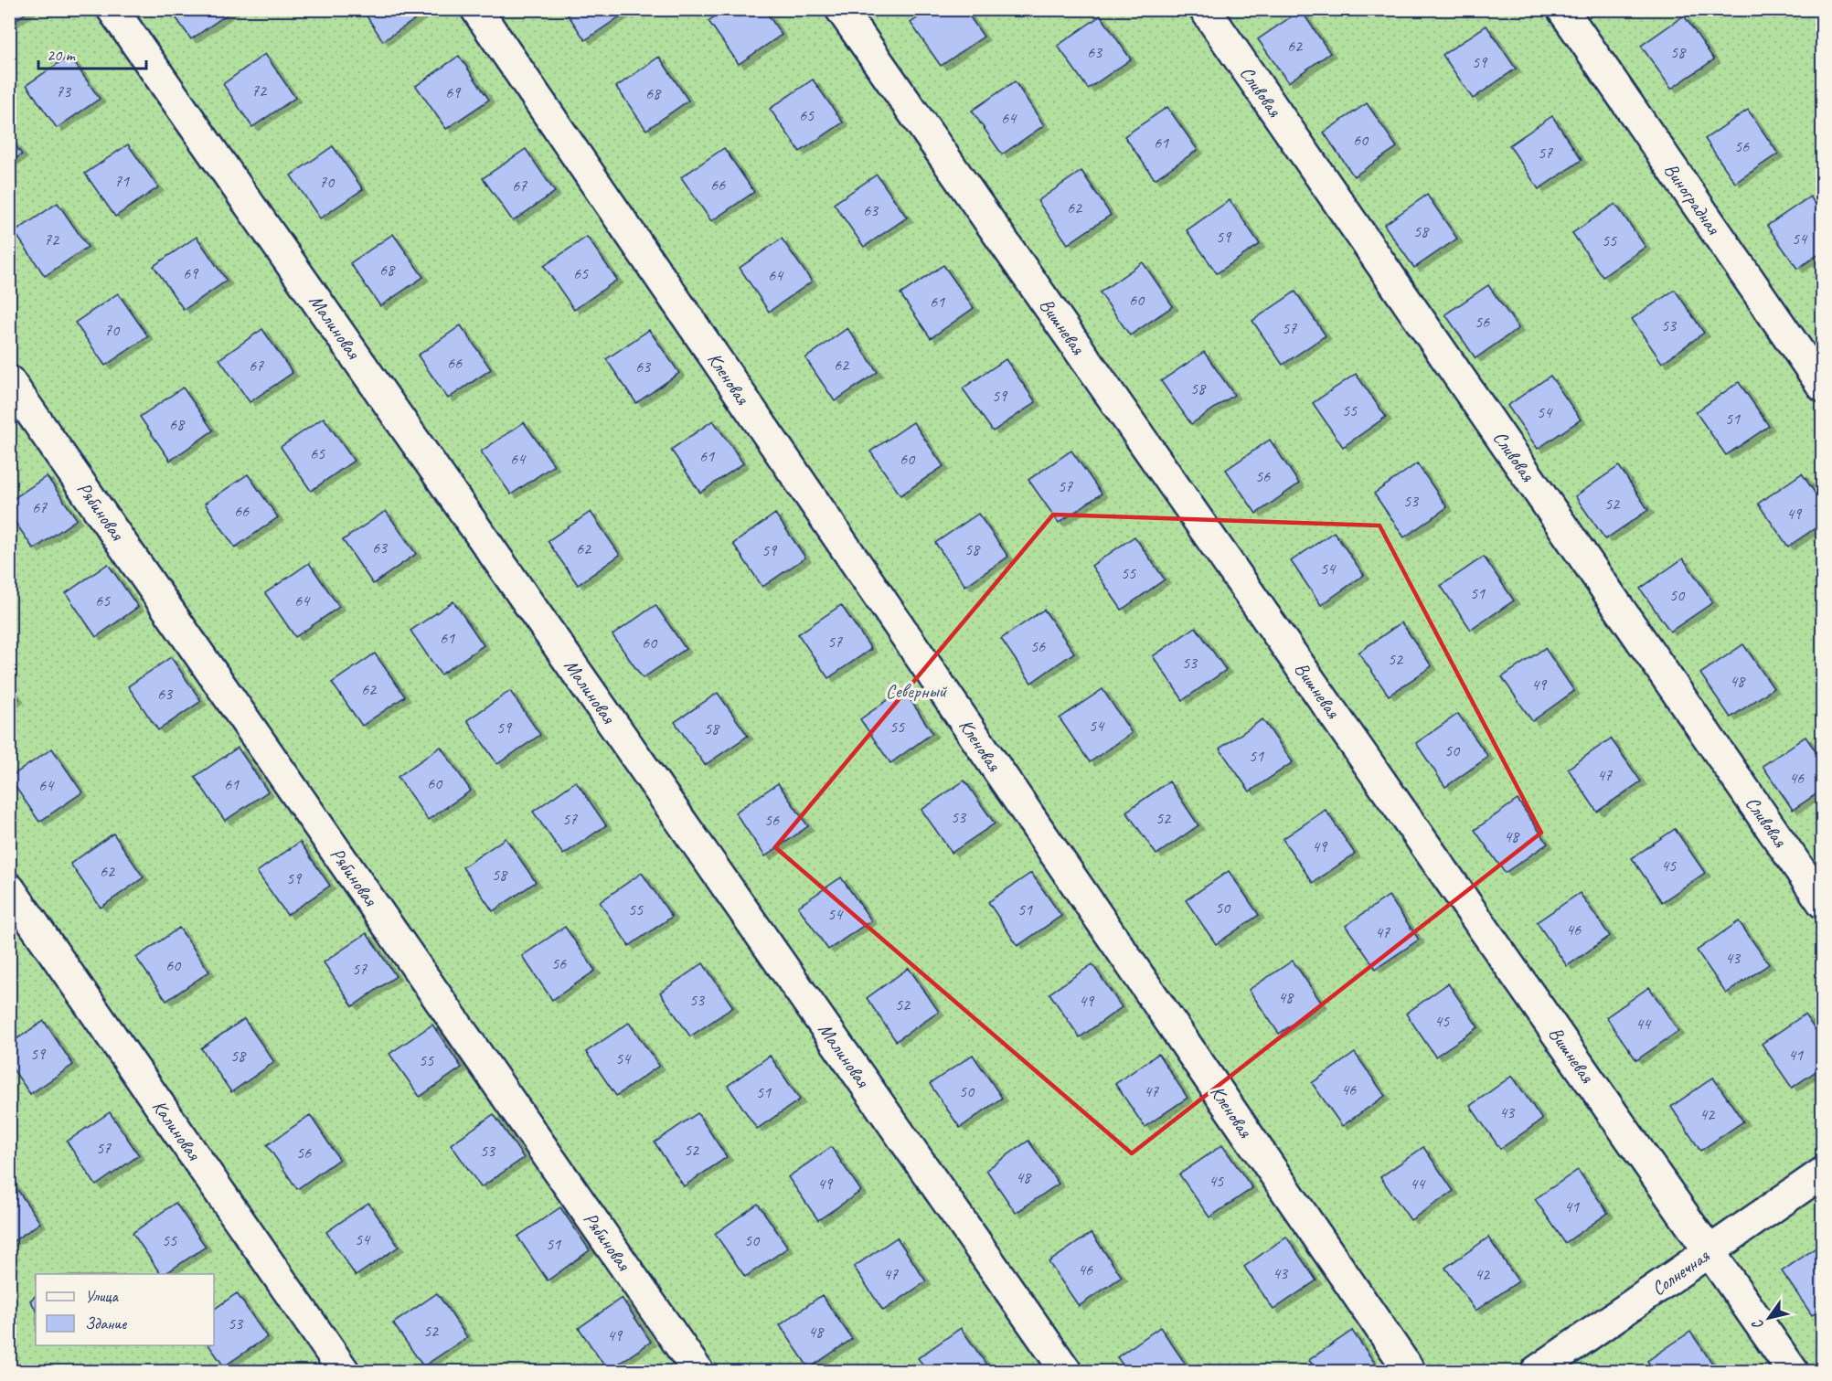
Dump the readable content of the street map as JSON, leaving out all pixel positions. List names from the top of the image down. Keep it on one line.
{"streets":{"street":["Сливовая","Виноградная","Малиновая","Вишневая","Кленовая","Рябиновая","Калиновая","Солнечная"]},"crossings":[["Вишневая","Солнечная"]],"parks":["Северный"],"house_numbers":["62","63","58","59","72","73","69","68","65","64","60","61","56","57","71","70","66","67","62","63","58","59","54","72","55","68","69","65","64","60","61","56","53","57","70","66","62","67","63","58","59","55","54","51","68","65","61","64","60","56","57","53","52","67","66","49","63","62","58","59","54","55","51","50","65","64","61","57","60","56","52","53","48","49","62","63","54","55","59","58","50","51","47","46","60","61","64","53","52","57","56","48","49","45","62","58","59","50","55","51","54","46","47","43","56","60","57","48","53","49","52","45","44","59","41","58","54","55","46","50","47","51","43","42","57","52","53","56","48","45","49","44","41","54","55","50","51","46","43","47","42","53","52","48","49"],"legend":["Улица","Здание"],"scale_bar":"20 m","north":"bottom left"}
